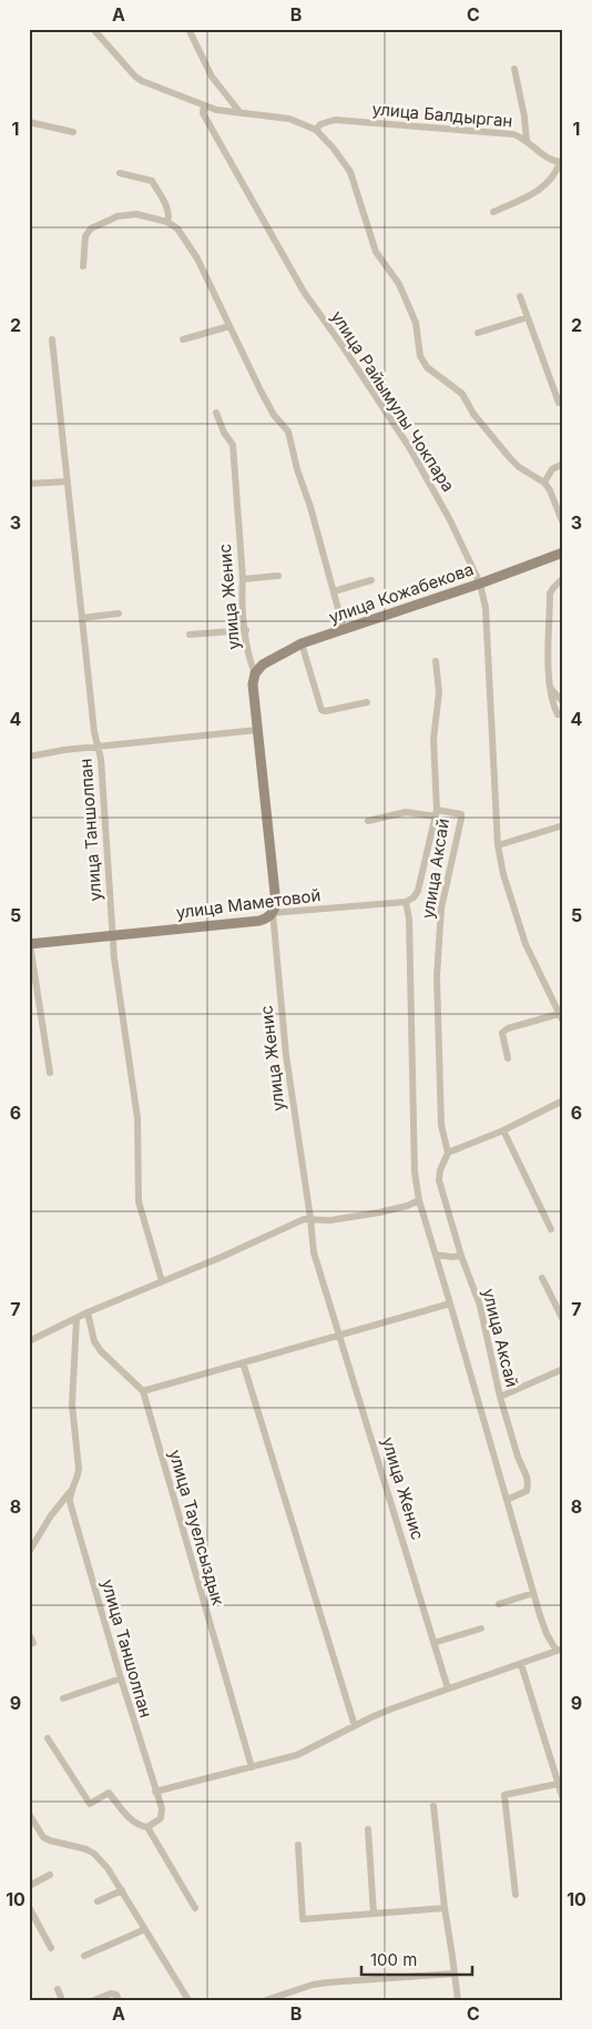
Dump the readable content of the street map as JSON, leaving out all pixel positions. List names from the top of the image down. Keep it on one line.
{"streets":{"main road":["улица Кожабекова","улица Женис","улица Маметовой"],"street":["улица Балдырган","улица Райымулы Чокпара","улица Таншолпан","улица Аксай","улица Тауелсыздык"]},"crossings":[["улица Райымулы Чокпара","улица Кожабекова"],["улица Кожабекова","улица Женис"],["улица Женис","улица Маметовой"],["улица Таншолпан","улица Маметовой"],["улица Аксай","улица Маметовой"]],"scale_bar":"100 m","grid":{"columns":["A","B","C"],"rows":["1","2","3","4","5","6","7","8","9","10"]}}
